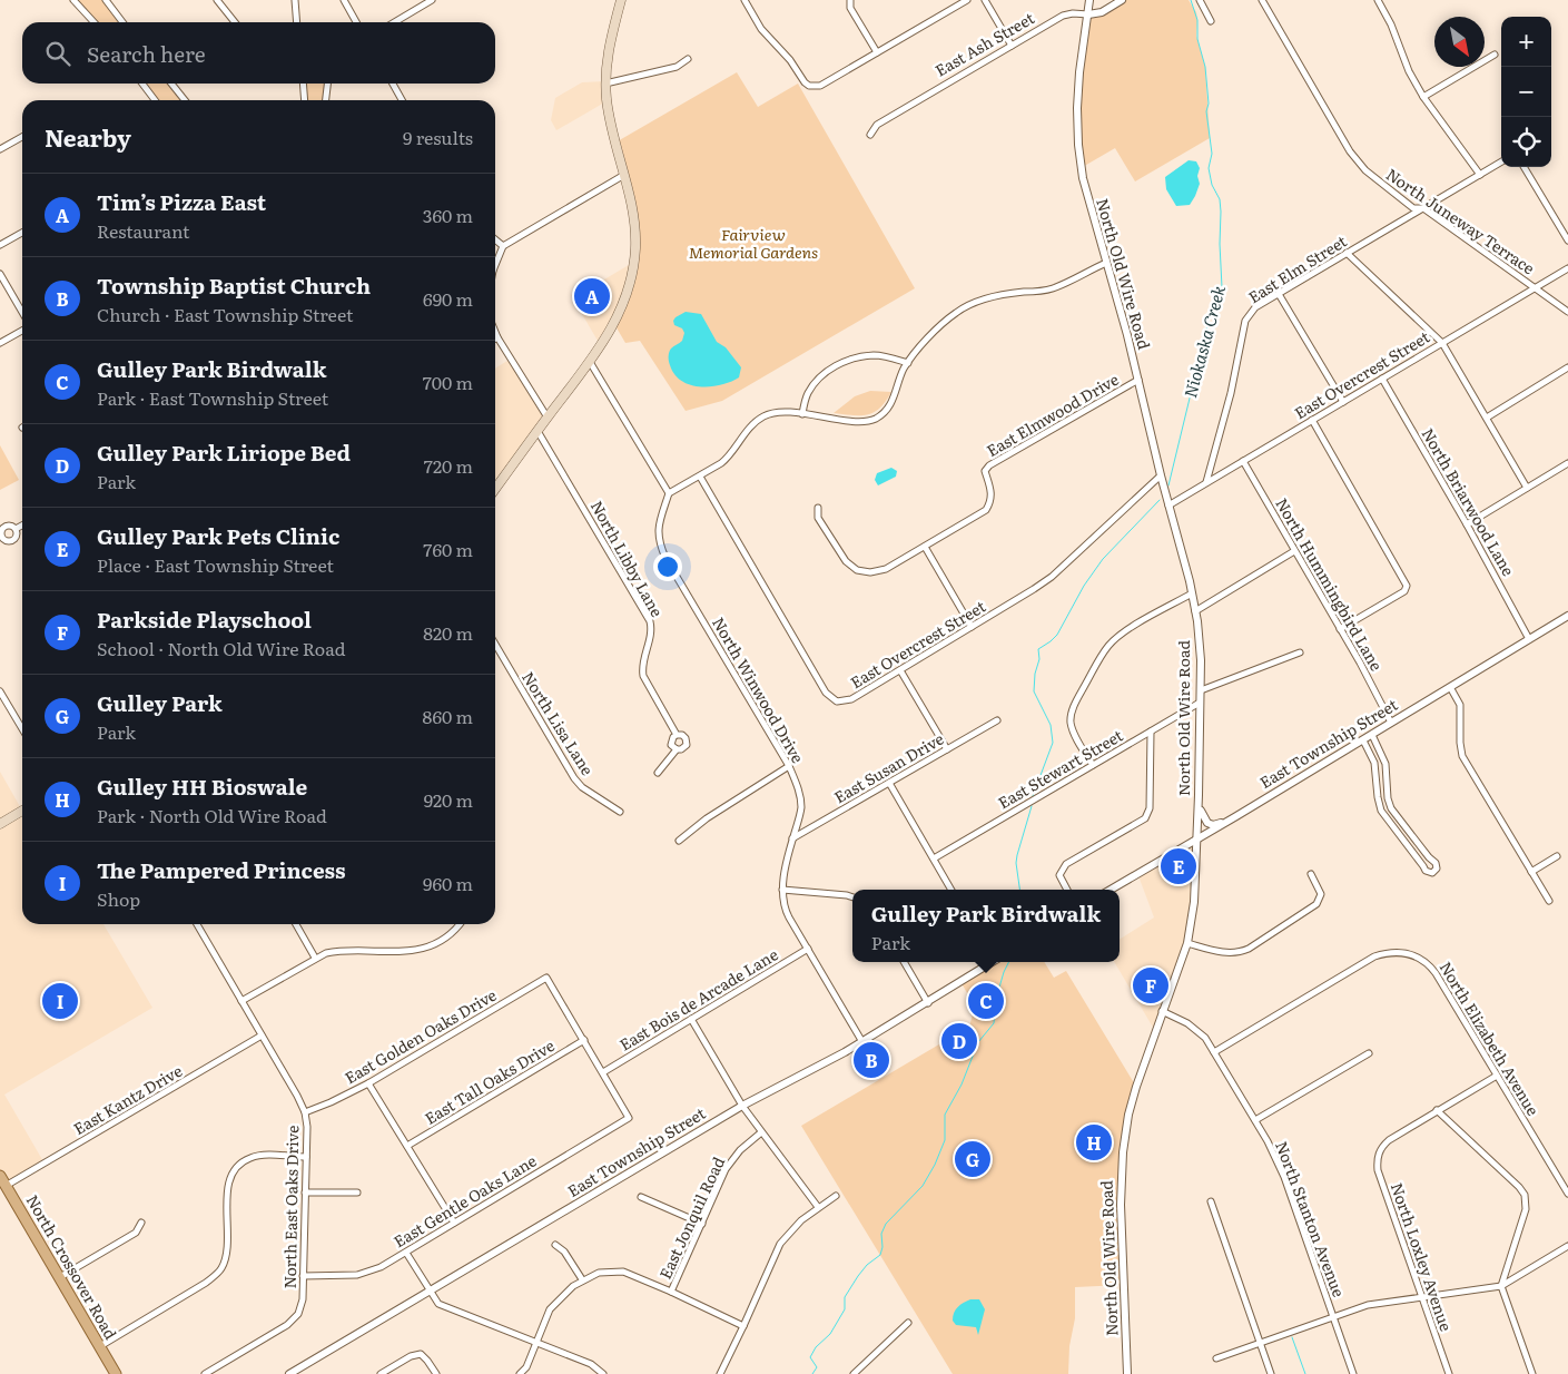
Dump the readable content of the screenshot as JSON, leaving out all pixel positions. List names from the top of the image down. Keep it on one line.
{"streets":{"main road":["North Crossover Road"],"street":["East Ash Street","North Juneway Terrace","East Elm Street","North Old Wire Road","East Overcrest Street","East Elmwood Drive","North Briarwood Lane","North Libby Lane","North Hummingbird Lane","North Winwood Drive","North Lisa Lane","East Township Street","East Susan Drive","East Stewart Street","East Bois de Arcade Lane","East Golden Oaks Drive","North Elizabeth Avenue","East Tall Oaks Drive","East Kantz Drive","East Gentle Oaks Lane","North East Oaks Drive","East Jonquil Road","North Stanton Avenue","North Loxley Avenue"]},"crossings":[["East Ash Street","North Old Wire Road"],["North Juneway Terrace","East Elm Street"],["North Juneway Terrace","East Overcrest Street"],["East Elm Street","East Overcrest Street"],["North Old Wire Road","East Overcrest Street"],["North Old Wire Road","East Elmwood Drive"],["North Old Wire Road","East Township Street"],["North Old Wire Road","East Stewart Street"],["North Old Wire Road","North Stanton Avenue"],["East Overcrest Street","North Briarwood Lane"],["East Overcrest Street","North Hummingbird Lane"],["North Briarwood Lane","East Township Street"],["North Hummingbird Lane","East Township Street"],["North Winwood Drive","East Township Street"],["North Winwood Drive","East Susan Drive"],["North Winwood Drive","East Bois de Arcade Lane"],["East Bois de Arcade Lane","East Gentle Oaks Lane"],["East Golden Oaks Drive","East Tall Oaks Drive"],["East Golden Oaks Drive","North East Oaks Drive"],["North Elizabeth Avenue","North Stanton Avenue"],["East Kantz Drive","North East Oaks Drive"],["East Kantz Drive","North Crossover Road"],["East Gentle Oaks Lane","North East Oaks Drive"]],"water":["Niokaska Creek"],"parks":["Fairview Memorial Gardens"],"north":"bottom right","page":{"map_buttons":["+","−"],"search":"Search here","heading":["Nearby","9 results"],"list":[{"mark":"A","name":"Tim’s Pizza East","note":"Restaurant","value":"360 m"},{"mark":"B","name":"Township Baptist Church","note":"Church · East Township Street","value":"690 m"},{"mark":"C","name":"Gulley Park Birdwalk","note":"Park · East Township Street","value":"700 m"},{"mark":"D","name":"Gulley Park Liriope Bed","note":"Park","value":"720 m"},{"mark":"E","name":"Gulley Park Pets Clinic","note":"Place · East Township Street","value":"760 m"},{"mark":"F","name":"Parkside Playschool","note":"School · North Old Wire Road","value":"820 m"},{"mark":"G","name":"Gulley Park","note":"Park","value":"860 m"},{"mark":"H","name":"Gulley HH Bioswale","note":"Park · North Old Wire Road","value":"920 m"},{"mark":"I","name":"The Pampered Princess","note":"Shop","value":"960 m"}],"pins":["A","E","F","C","I","D","B","H","G"],"popup":["Gulley Park Birdwalk","Park"]}}
